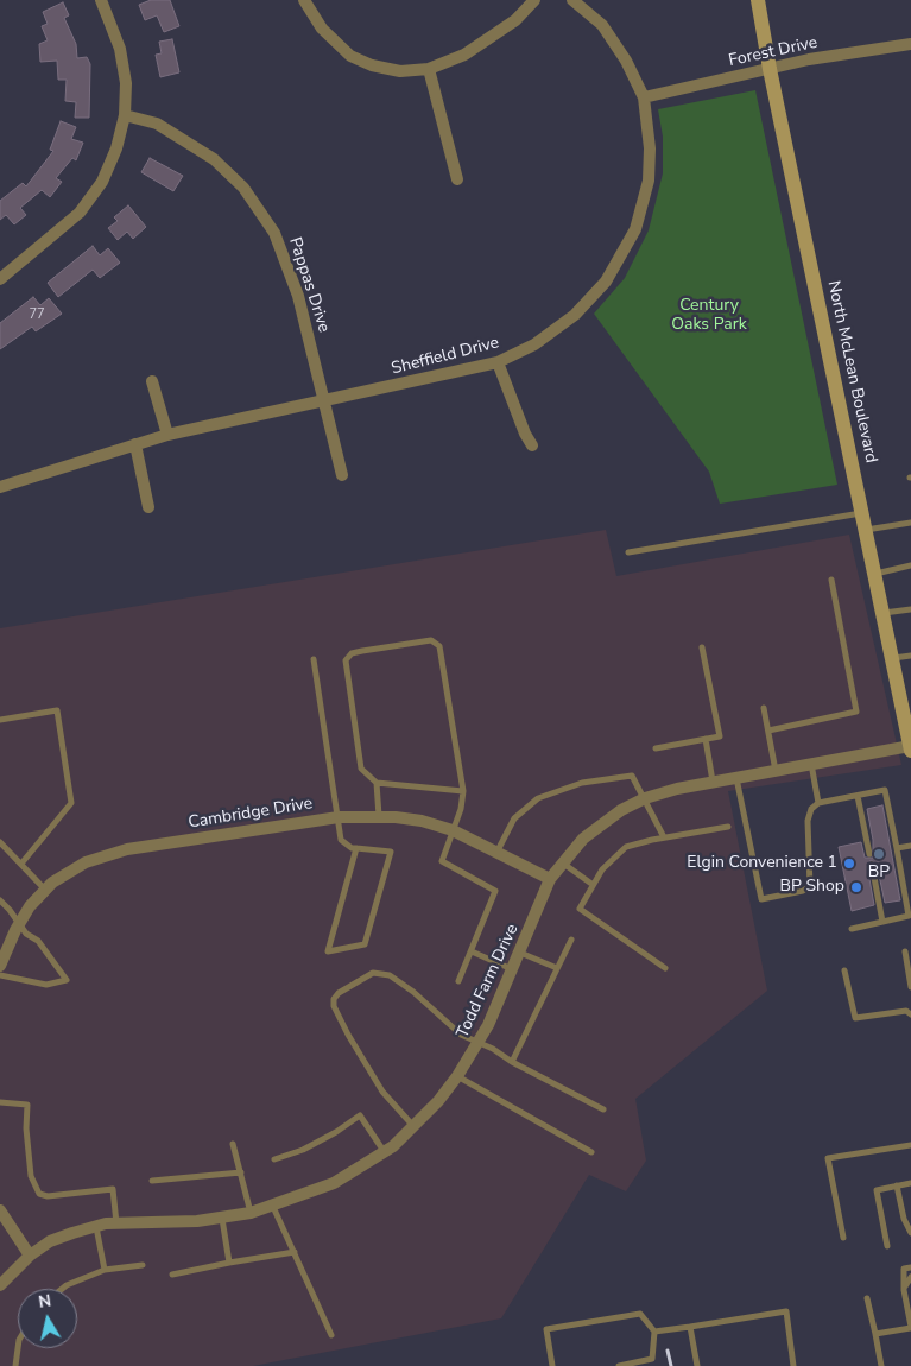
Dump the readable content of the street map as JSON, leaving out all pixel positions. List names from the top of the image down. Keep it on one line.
{"streets":{"main road":["North McLean Boulevard"],"street":["Forest Drive","Pappas Drive","Sheffield Drive","Cambridge Drive","Todd Farm Drive"]},"crossings":[["Forest Drive","Sheffield Drive"],["Forest Drive","North McLean Boulevard"],["Pappas Drive","Sheffield Drive"],["North McLean Boulevard","Todd Farm Drive"],["Cambridge Drive","Todd Farm Drive"]],"parks":["Century Oaks Park"],"places":["BP","Elgin Convenience 1","BP Shop"],"house_numbers":["77"],"north":"top"}
